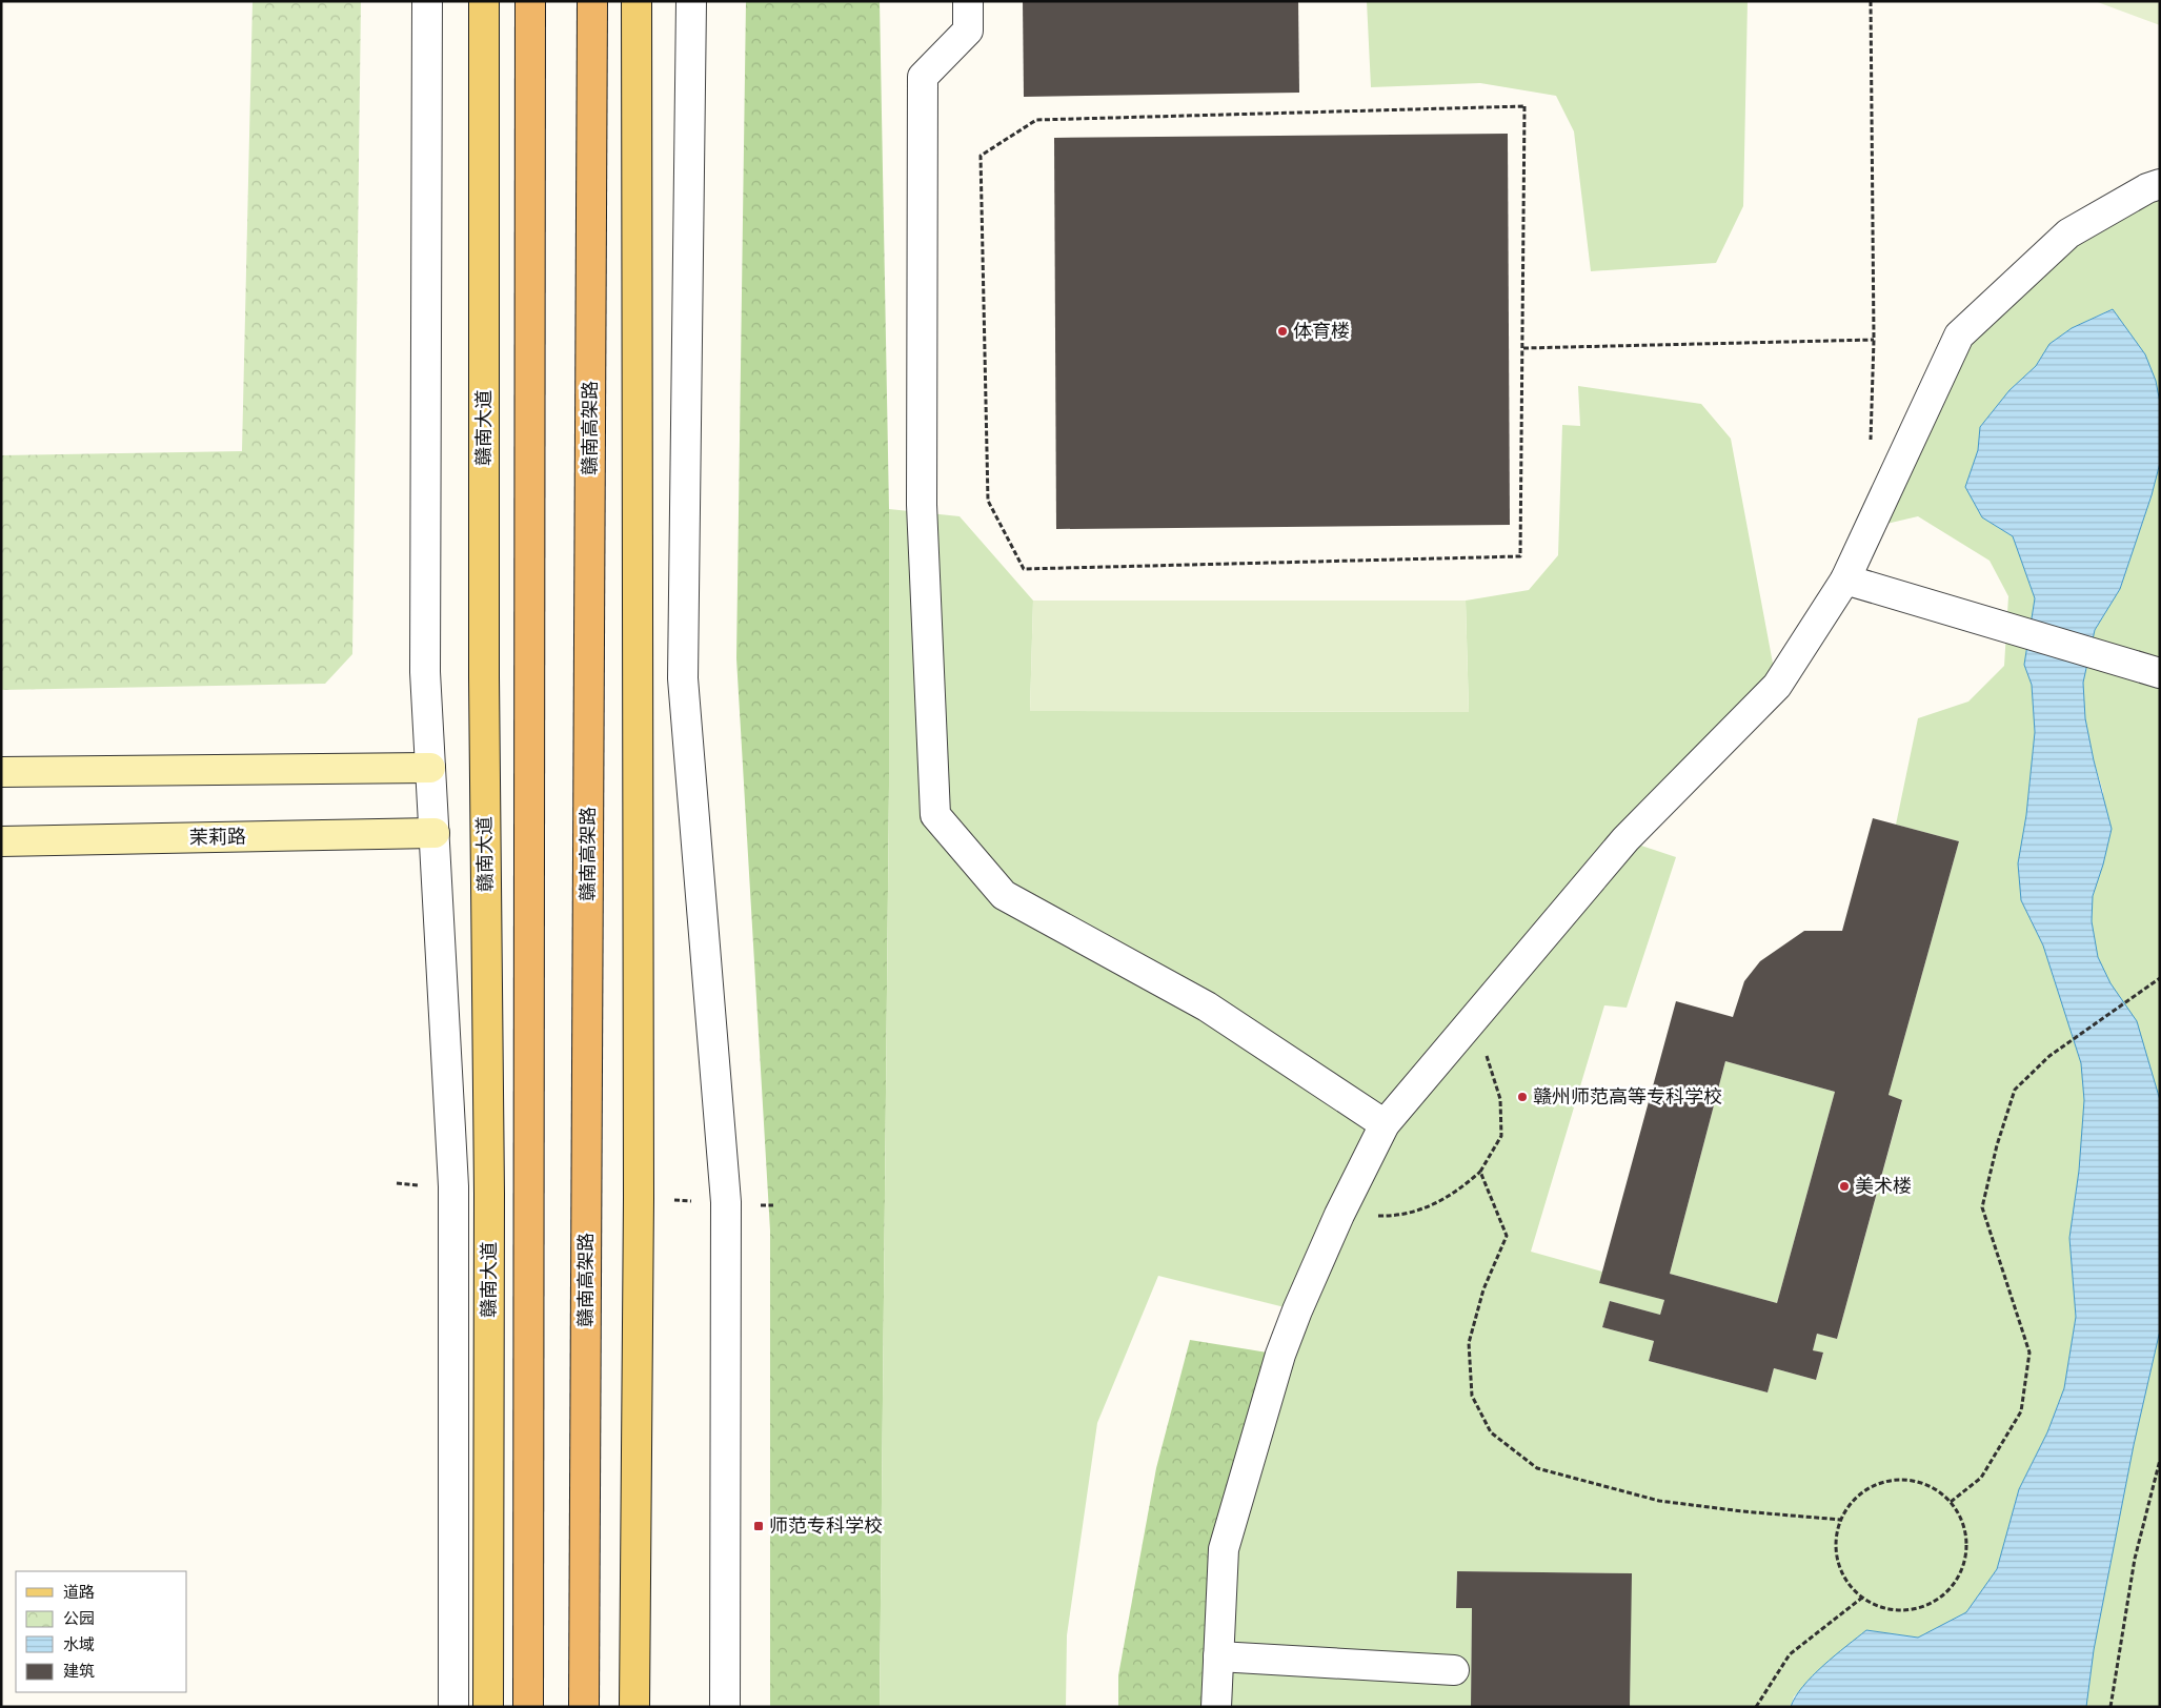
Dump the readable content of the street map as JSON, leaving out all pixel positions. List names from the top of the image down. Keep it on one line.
{"streets":{"highway":["赣南高架路"],"main road":["赣南大道","茉莉路"]},"places":{"other":["体育楼","赣州师范高等专科学校","美术楼"],"transit":["师范专科学校"]},"legend":["道路","公园","水域","建筑"]}
